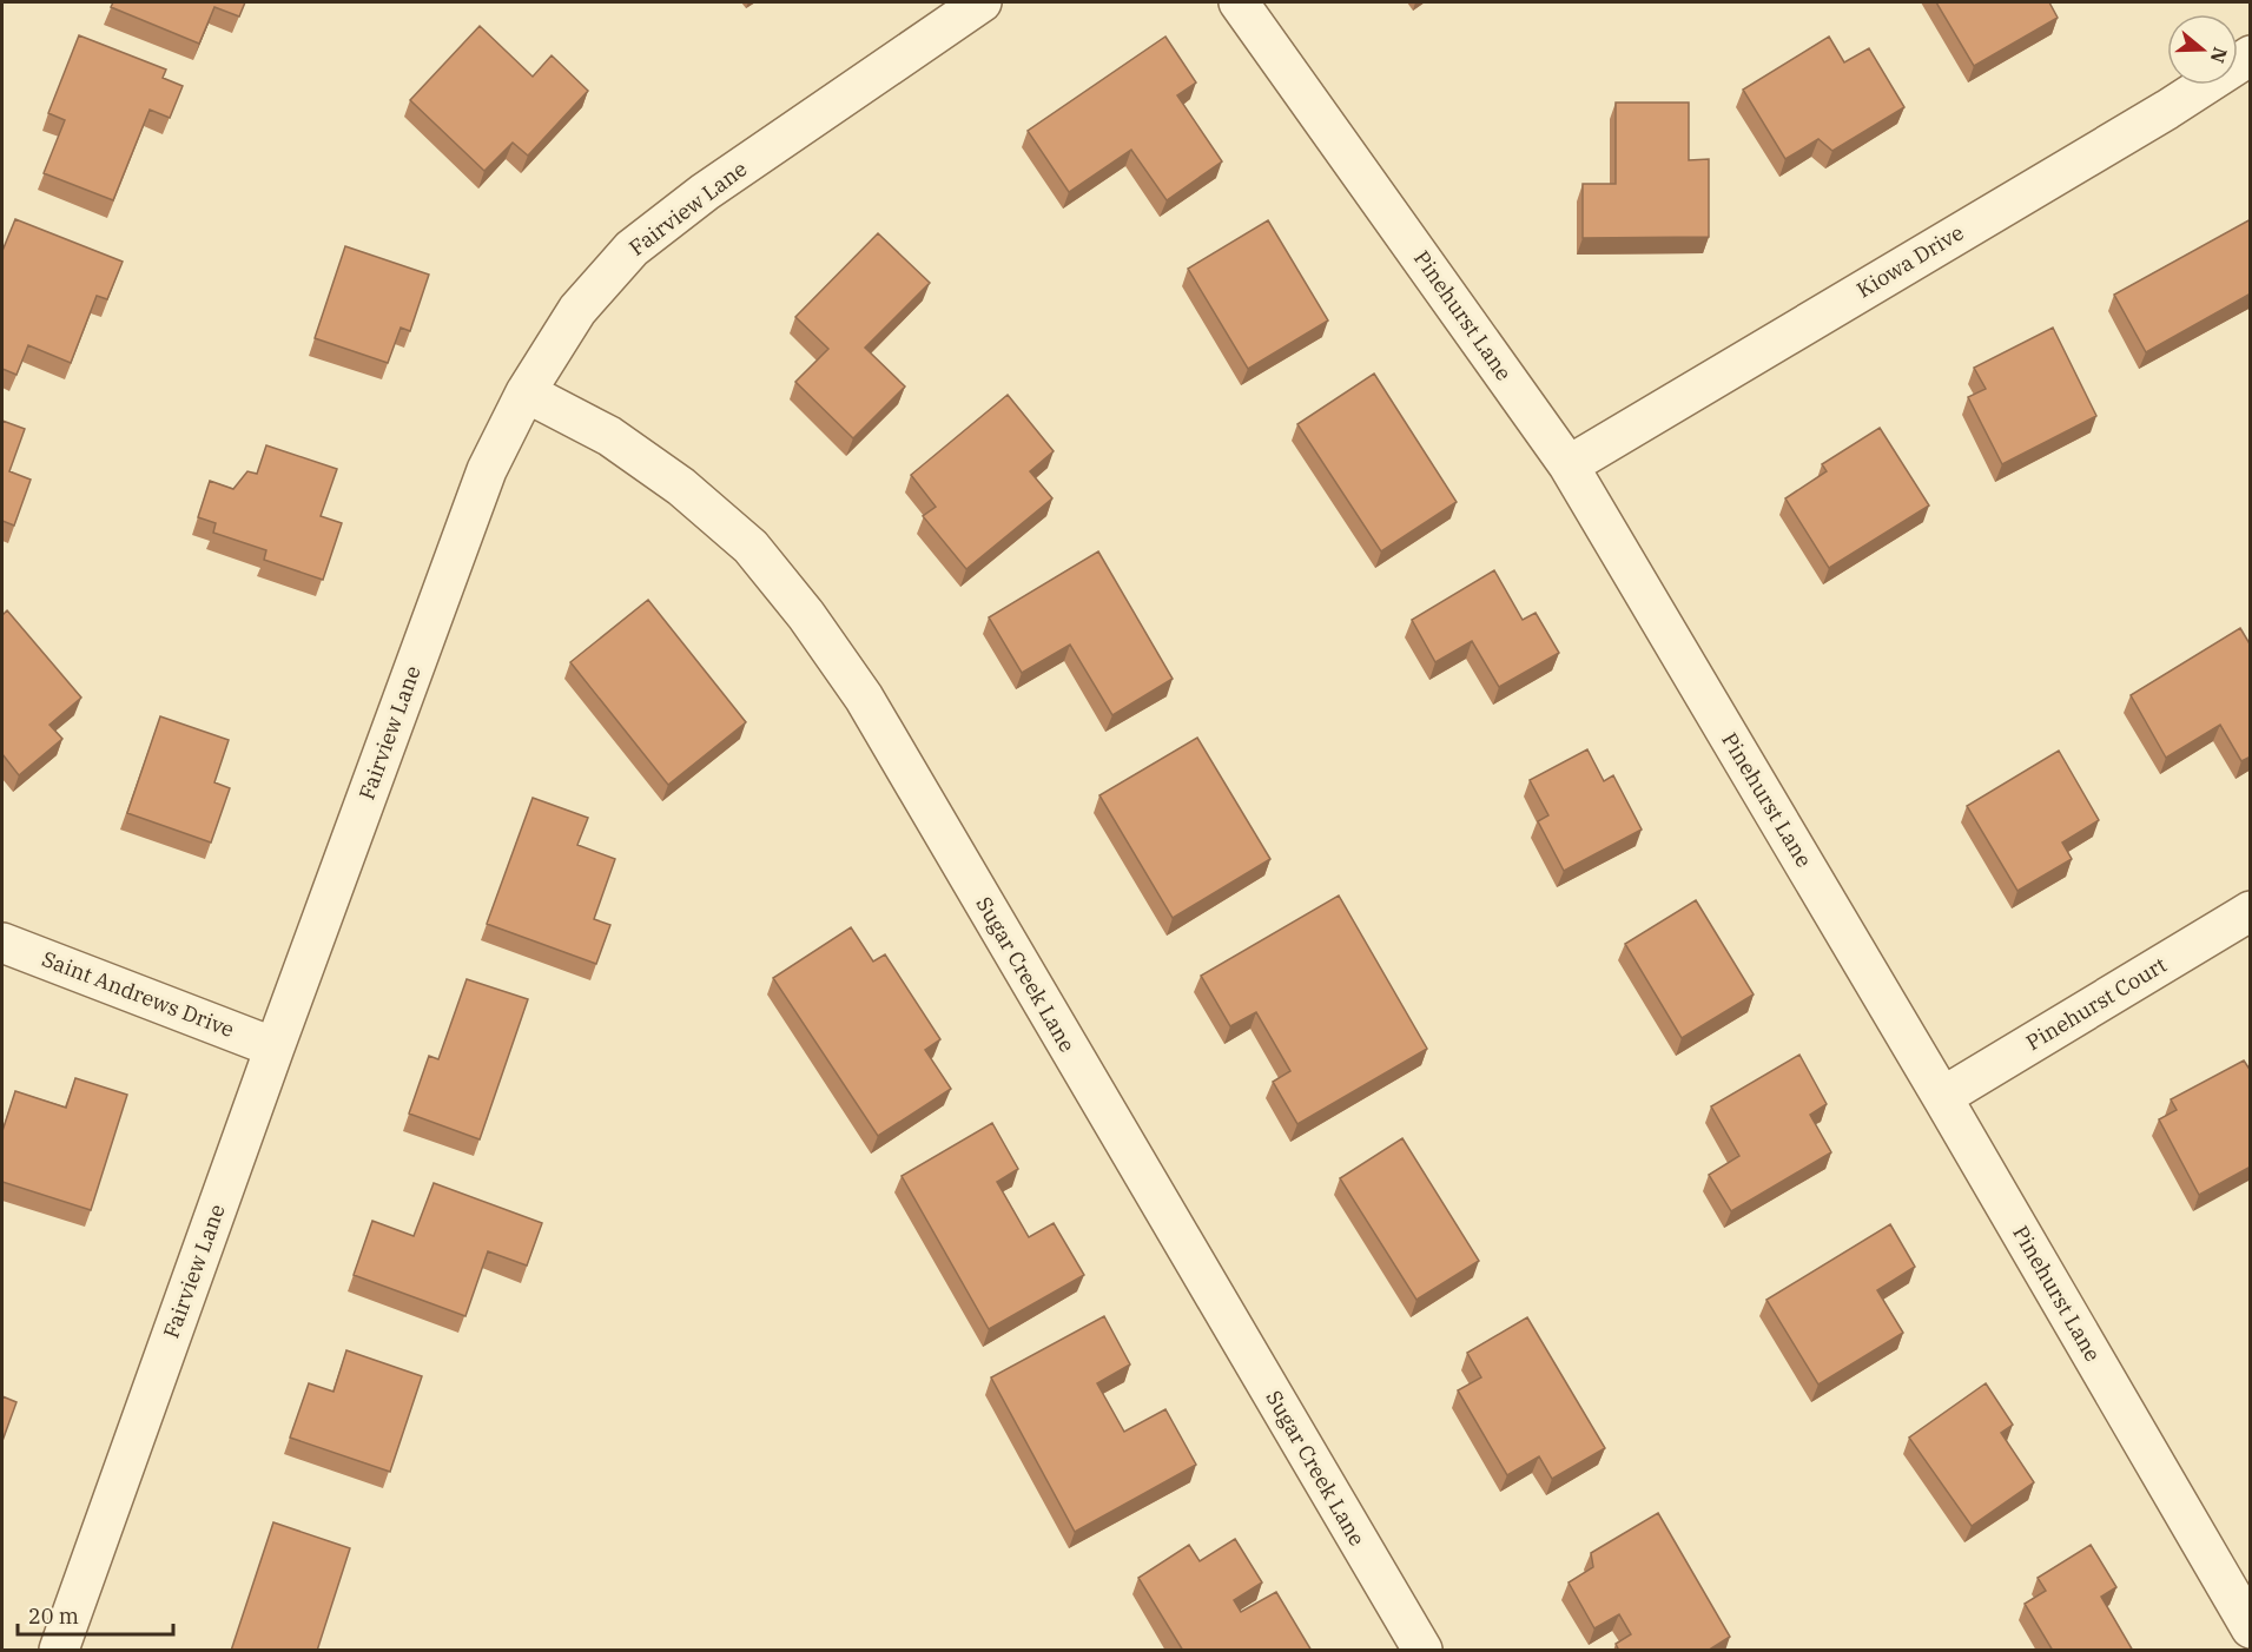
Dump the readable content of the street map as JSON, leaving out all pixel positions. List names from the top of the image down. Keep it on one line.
{"streets":{"street":["Fairview Lane","Kiowa Drive","Pinehurst Lane","Sugar Creek Lane","Saint Andrews Drive","Pinehurst Court"]},"crossings":[["Fairview Lane","Sugar Creek Lane"],["Fairview Lane","Saint Andrews Drive"],["Kiowa Drive","Pinehurst Lane"],["Pinehurst Lane","Pinehurst Court"]],"scale_bar":"20 m","north":"right"}
